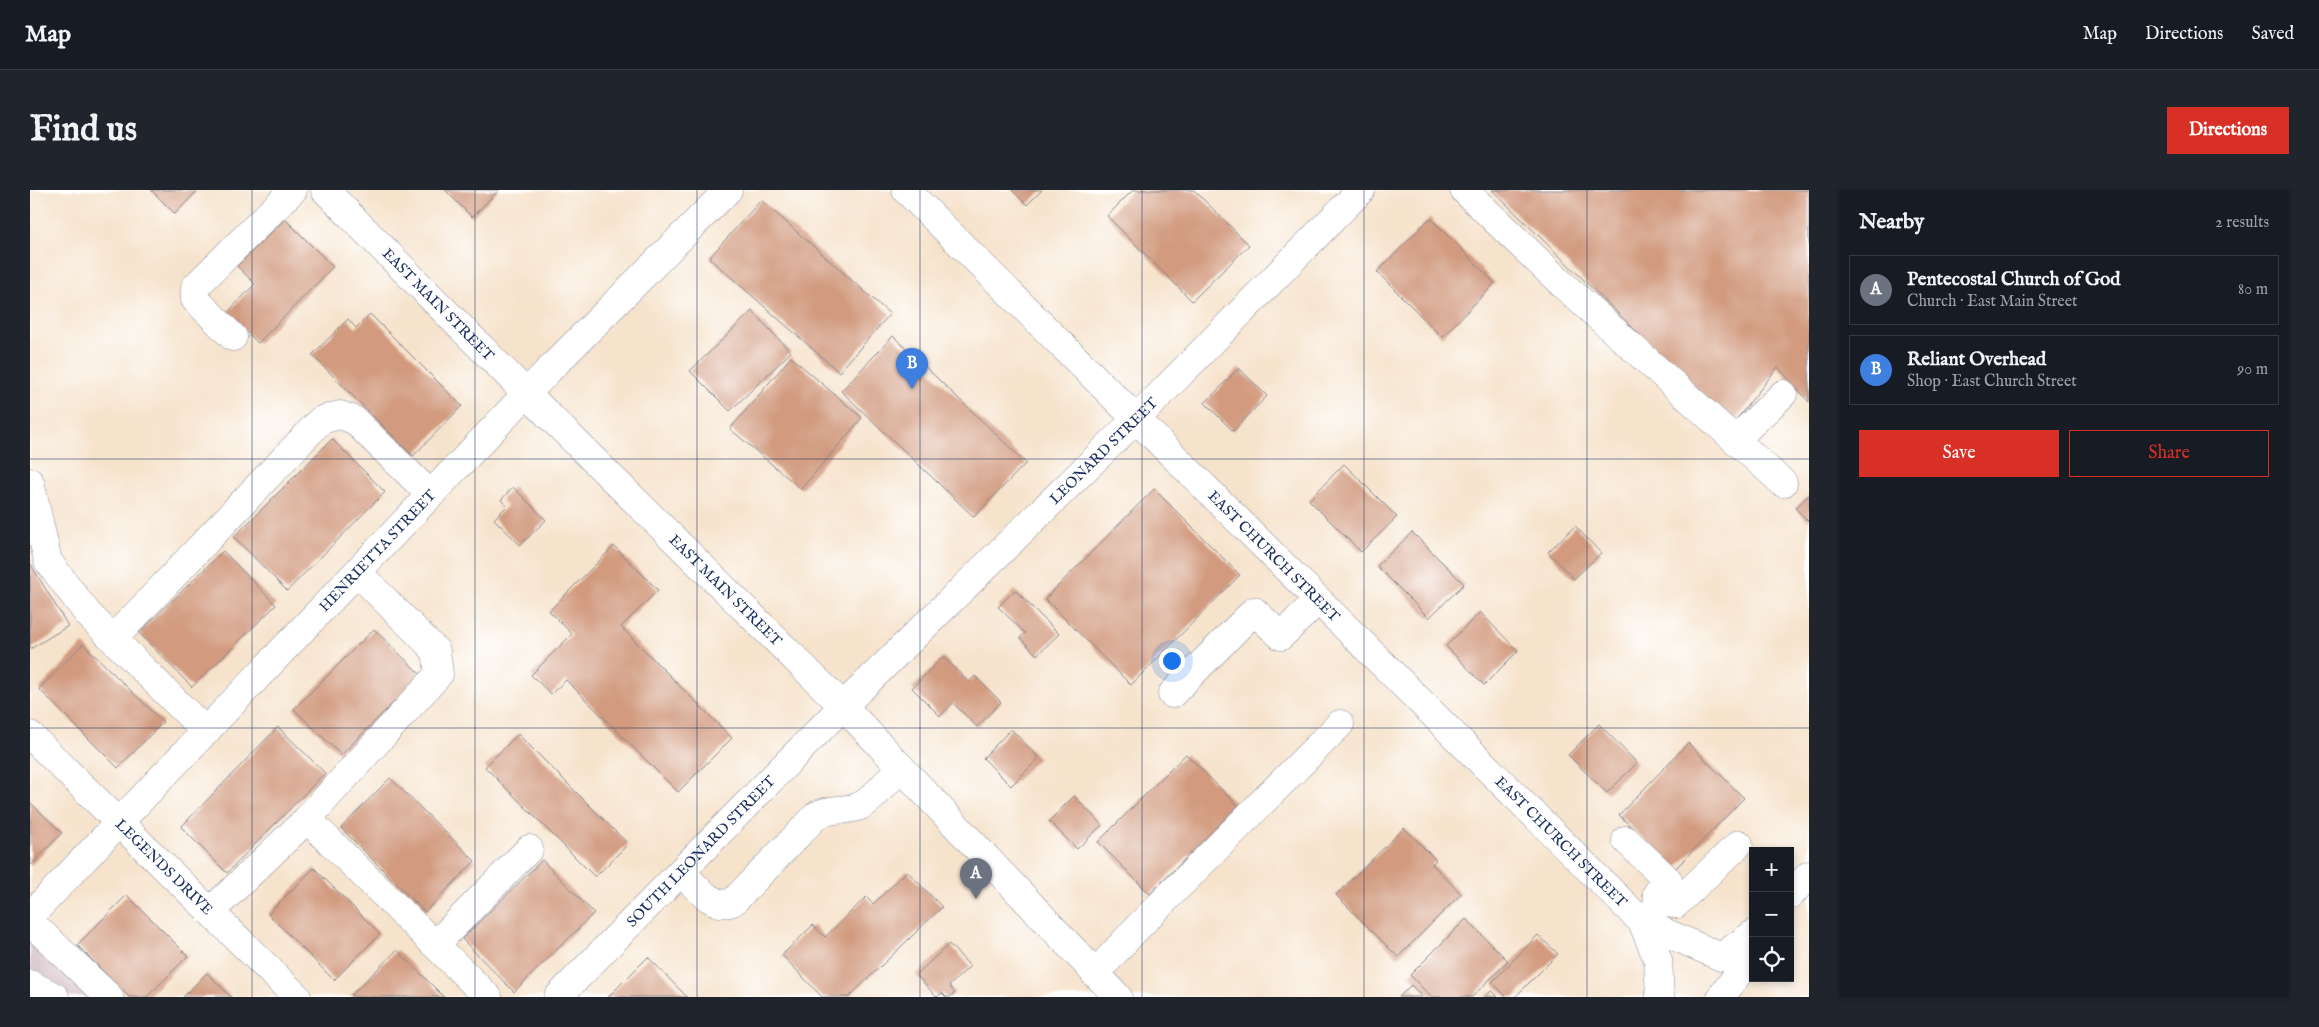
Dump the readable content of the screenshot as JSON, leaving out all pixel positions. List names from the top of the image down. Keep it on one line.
{"streets":{"street":["EAST MAIN STREET","LEONARD STREET","HENRIETTA STREET","EAST CHURCH STREET","SOUTH LEONARD STREET","LEGENDS DRIVE"]},"crossings":[["EAST MAIN STREET","LEONARD STREET"],["EAST MAIN STREET","HENRIETTA STREET"],["EAST MAIN STREET","SOUTH LEONARD STREET"],["LEONARD STREET","EAST CHURCH STREET"],["LEONARD STREET","SOUTH LEONARD STREET"],["HENRIETTA STREET","LEGENDS DRIVE"]],"page":{"header":"Map","nav":["Map","Directions","Saved"],"buttons":["Directions",["Save","Share"]],"title":"Find us","heading":["Nearby","2 results"],"list":[{"mark":"A","name":"Pentecostal Church of God","note":"Church · East Main Street","value":"80 m"},{"mark":"B","name":"Reliant Overhead","note":"Shop · East Church Street","value":"90 m"}],"pins":["B","A"],"map_buttons":["+","−"]}}
